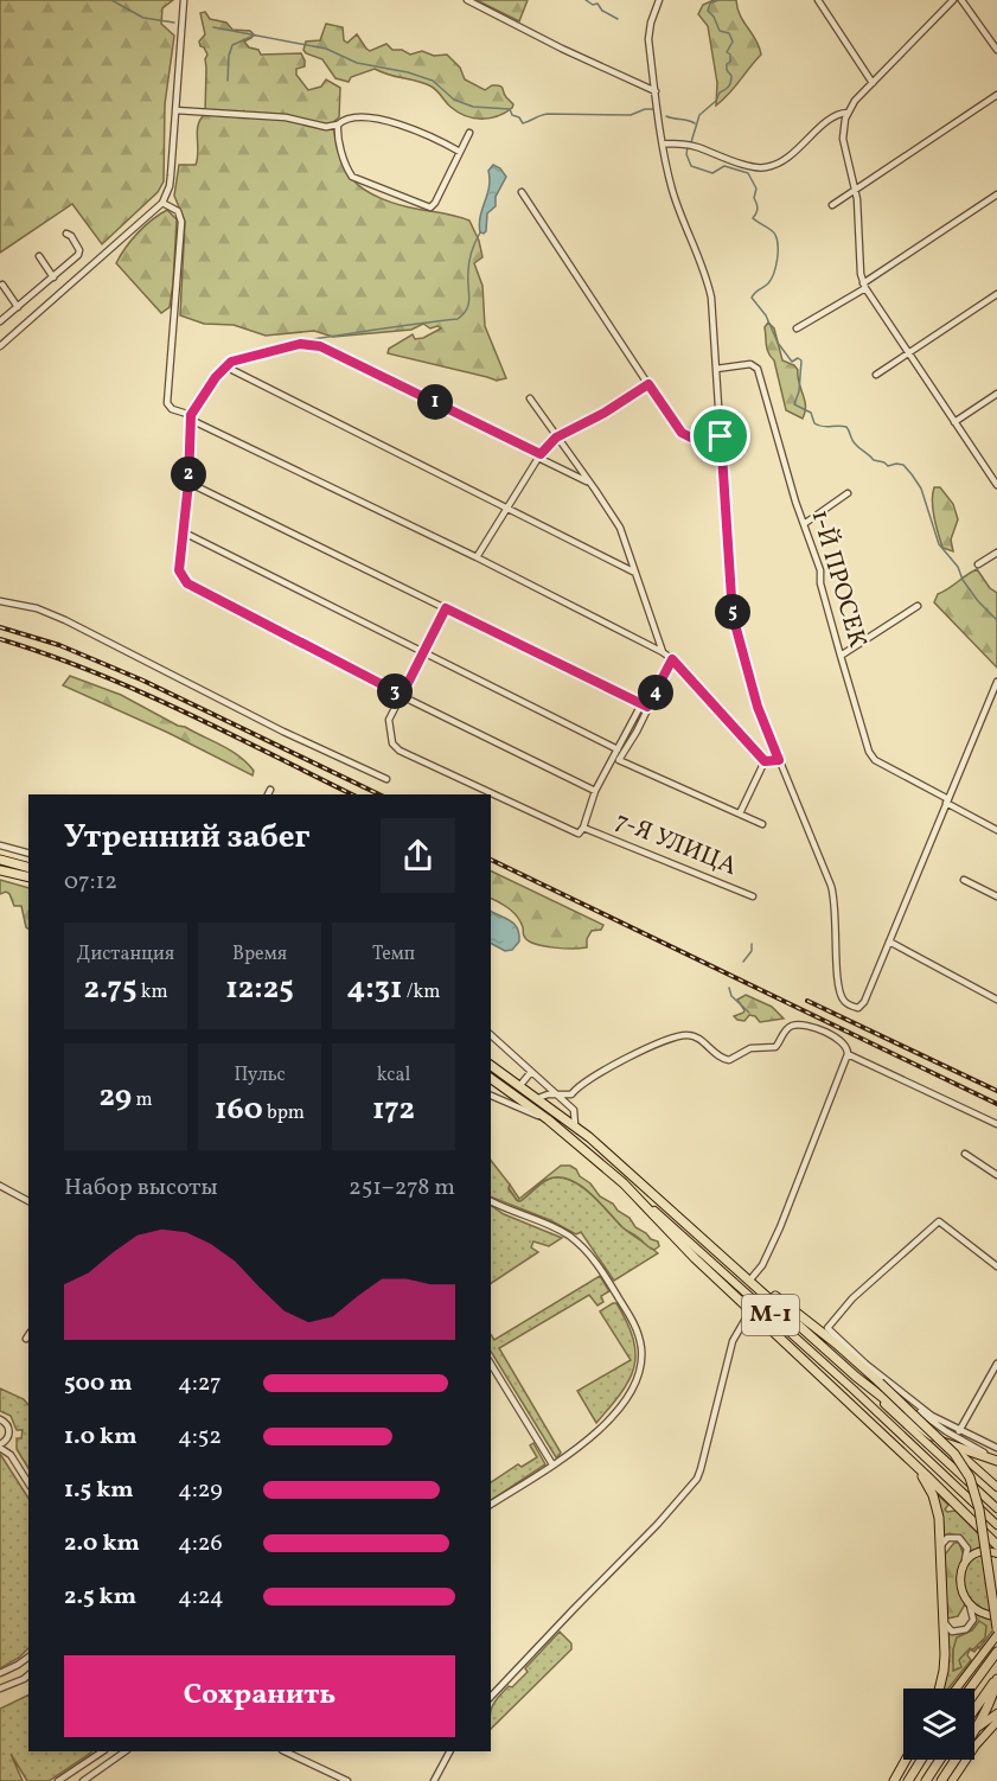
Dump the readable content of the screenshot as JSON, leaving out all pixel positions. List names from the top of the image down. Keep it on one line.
{"streets":{"highway":["М-1"],"street":["1-Й ПРОСЕК","7-Я УЛИЦА"]},"page":{"pins":["1","2","5","3","4"],"heading":["Утренний забег","07:12"],"stats":[["Дистанция","2.75 km"],["Время","12:25"],["Темп","4:31 /km"],["29 m"],["Пульс","160 bpm"],["kcal","172"]],"chart":["Набор высоты","251–278 m"],"list":[{"name":"500 m","note":"4:27"},{"name":"1.0 km","note":"4:52"},{"name":"1.5 km","note":"4:29"},{"name":"2.0 km","note":"4:26"},{"name":"2.5 km","note":"4:24"}],"buttons":"Сохранить"}}
